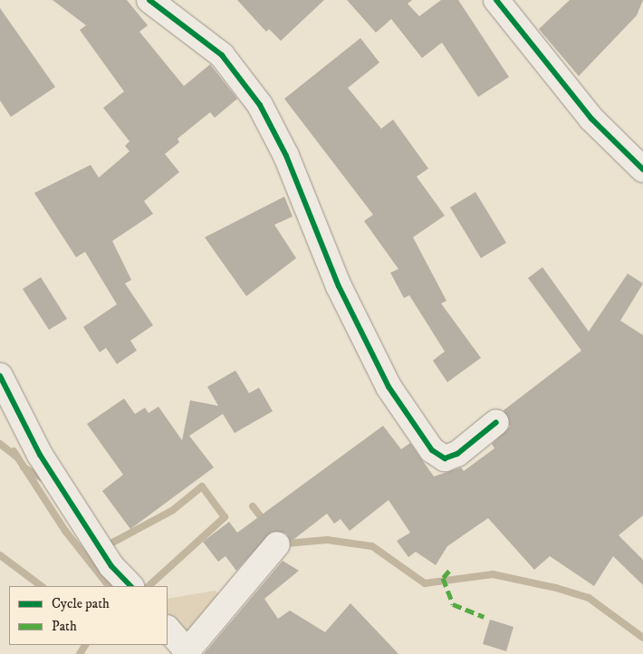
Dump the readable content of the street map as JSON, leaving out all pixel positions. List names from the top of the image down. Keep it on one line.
{"legend":["Cycle path","Path"]}
